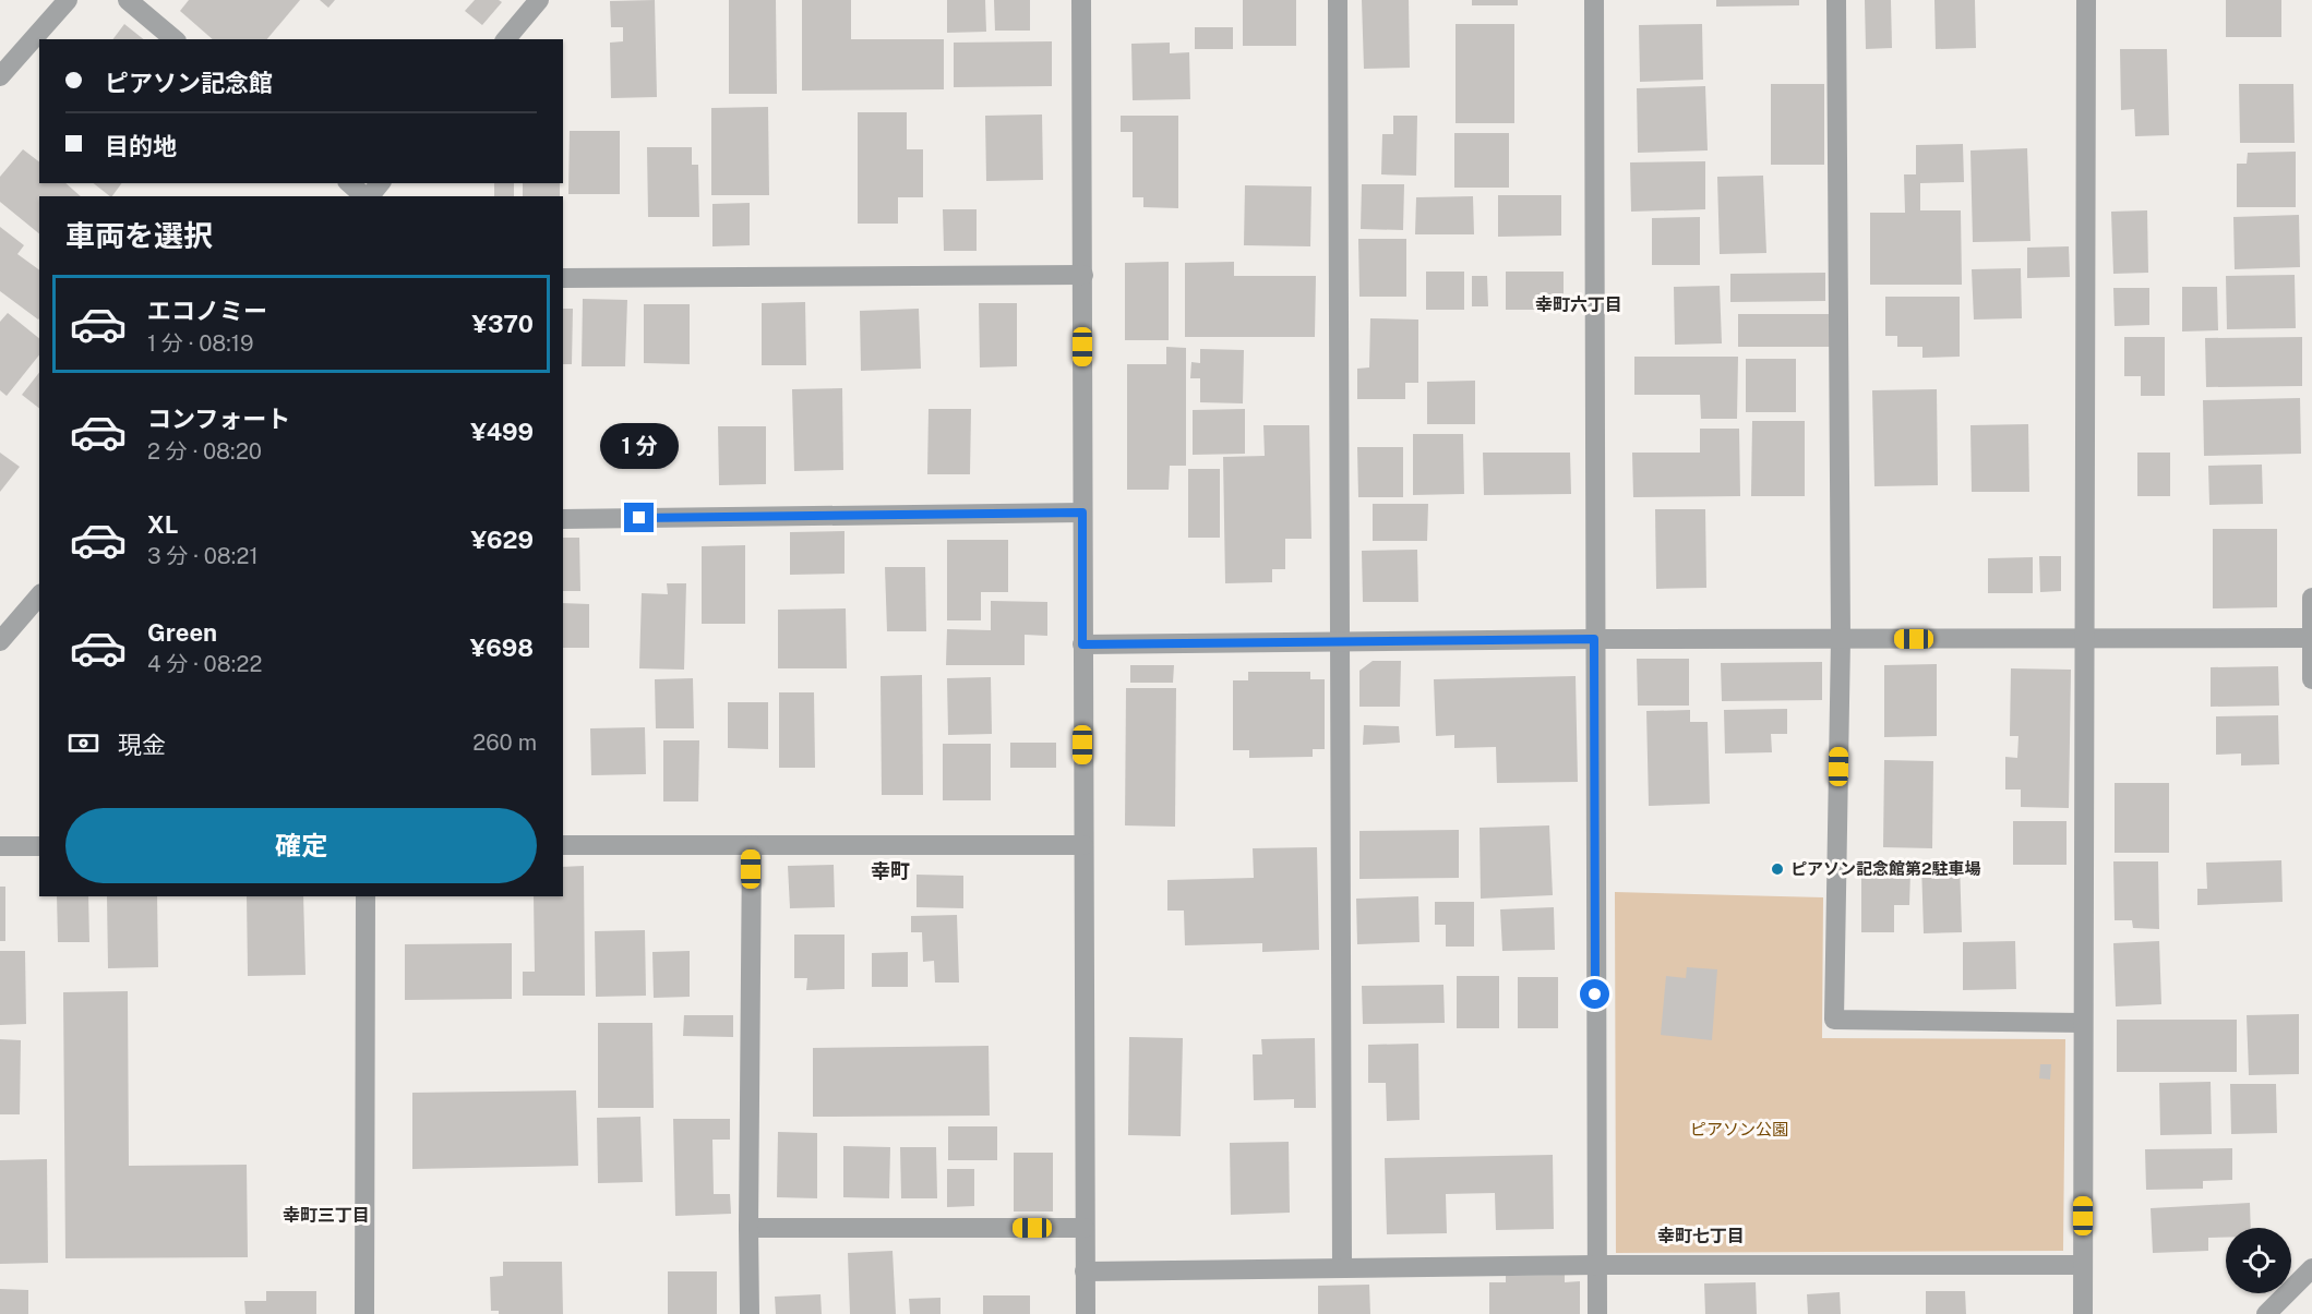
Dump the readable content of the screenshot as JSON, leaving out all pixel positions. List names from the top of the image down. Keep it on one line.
{"districts":["幸町六丁目","幸町","幸町三丁目","幸町七丁目"],"parks":["ピアソン公園"],"places":["ピアソン記念館第2駐車場"],"page":{"banner":["ピアソン記念館","目的地"],"heading":"車両を選択","list":[{"name":"エコノミー","note":"1 分 · 08:19","value":"¥370"},{"name":"コンフォート","note":"2 分 · 08:20","value":"¥499"},{"name":"XL","note":"3 分 · 08:21","value":"¥629"},{"name":"Green","note":"4 分 · 08:22","value":"¥698"}],"bubble":"1 分","pay":["現金","260 m"],"buttons":"確定"}}
